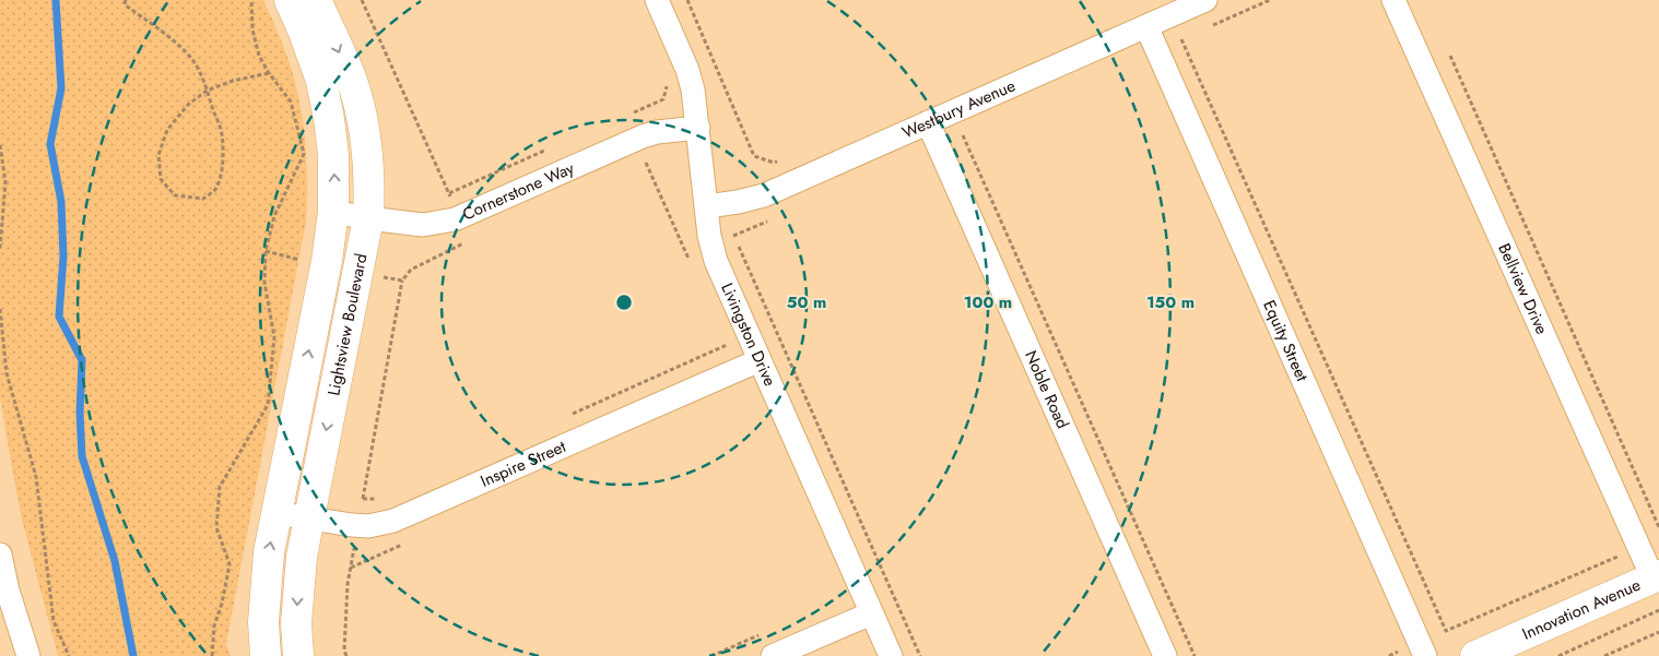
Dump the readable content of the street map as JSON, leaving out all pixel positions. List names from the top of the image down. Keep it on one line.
{"streets":{"street":["Westbury Avenue","Cornerstone Way","Bellview Drive","Lightsview Boulevard","Livingston Drive","Equity Street","Noble Road","Inspire Street","Innovation Avenue"]},"crossings":[["Westbury Avenue","Livingston Drive"],["Westbury Avenue","Equity Street"],["Westbury Avenue","Noble Road"],["Cornerstone Way","Lightsview Boulevard"],["Cornerstone Way","Livingston Drive"],["Bellview Drive","Innovation Avenue"],["Lightsview Boulevard","Inspire Street"],["Livingston Drive","Inspire Street"]],"rings":["50 m","100 m","150 m"]}
